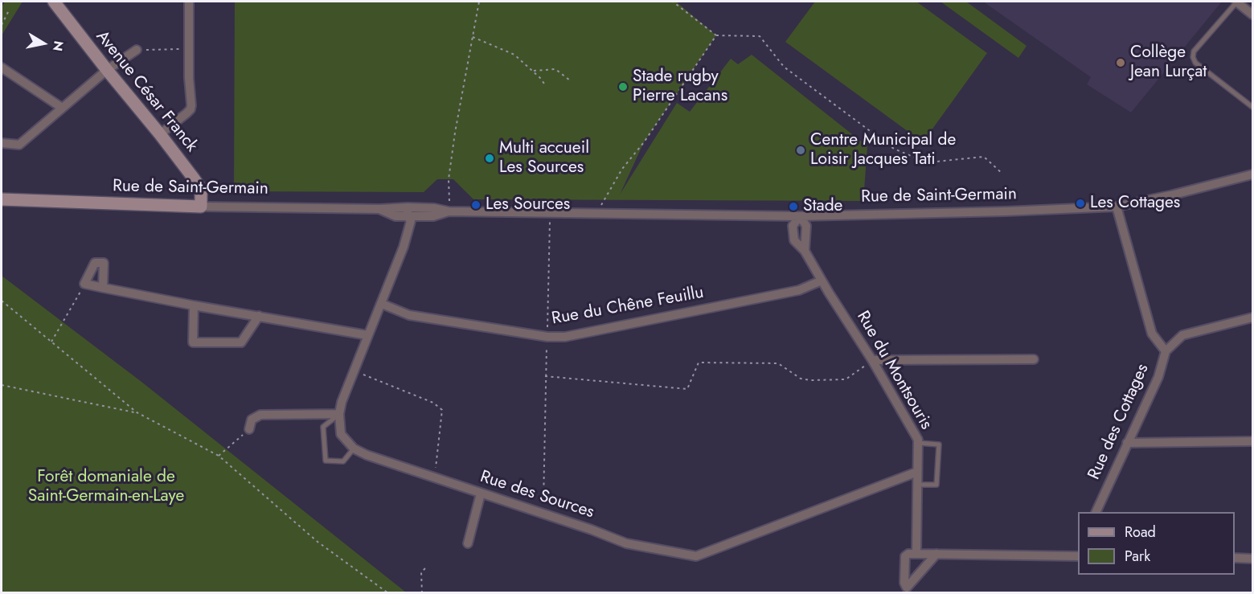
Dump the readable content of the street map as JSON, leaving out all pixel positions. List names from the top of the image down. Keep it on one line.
{"streets":{"street":["Avenue César Franck","Rue de Saint-Germain","Rue du Chêne Feuillu","Rue du Montsouris","Rue des Cottages","Rue des Sources"]},"crossings":[["Avenue César Franck","Rue de Saint-Germain"],["Rue de Saint-Germain","Rue du Montsouris"],["Rue de Saint-Germain","Rue des Cottages"],["Rue du Chêne Feuillu","Rue du Montsouris"],["Rue du Montsouris","Rue des Sources"]],"parks":["Forêt domaniale de Saint-Germain-en-Laye"],"places":["Collège Jean Lurçat","Stade rugby Pierre Lacans","Centre Municipal de Loisir Jacques Tati","Multi accueil Les Sources","Les Cottages","Les Sources","Stade"],"legend":["Road","Park"],"north":"right"}
